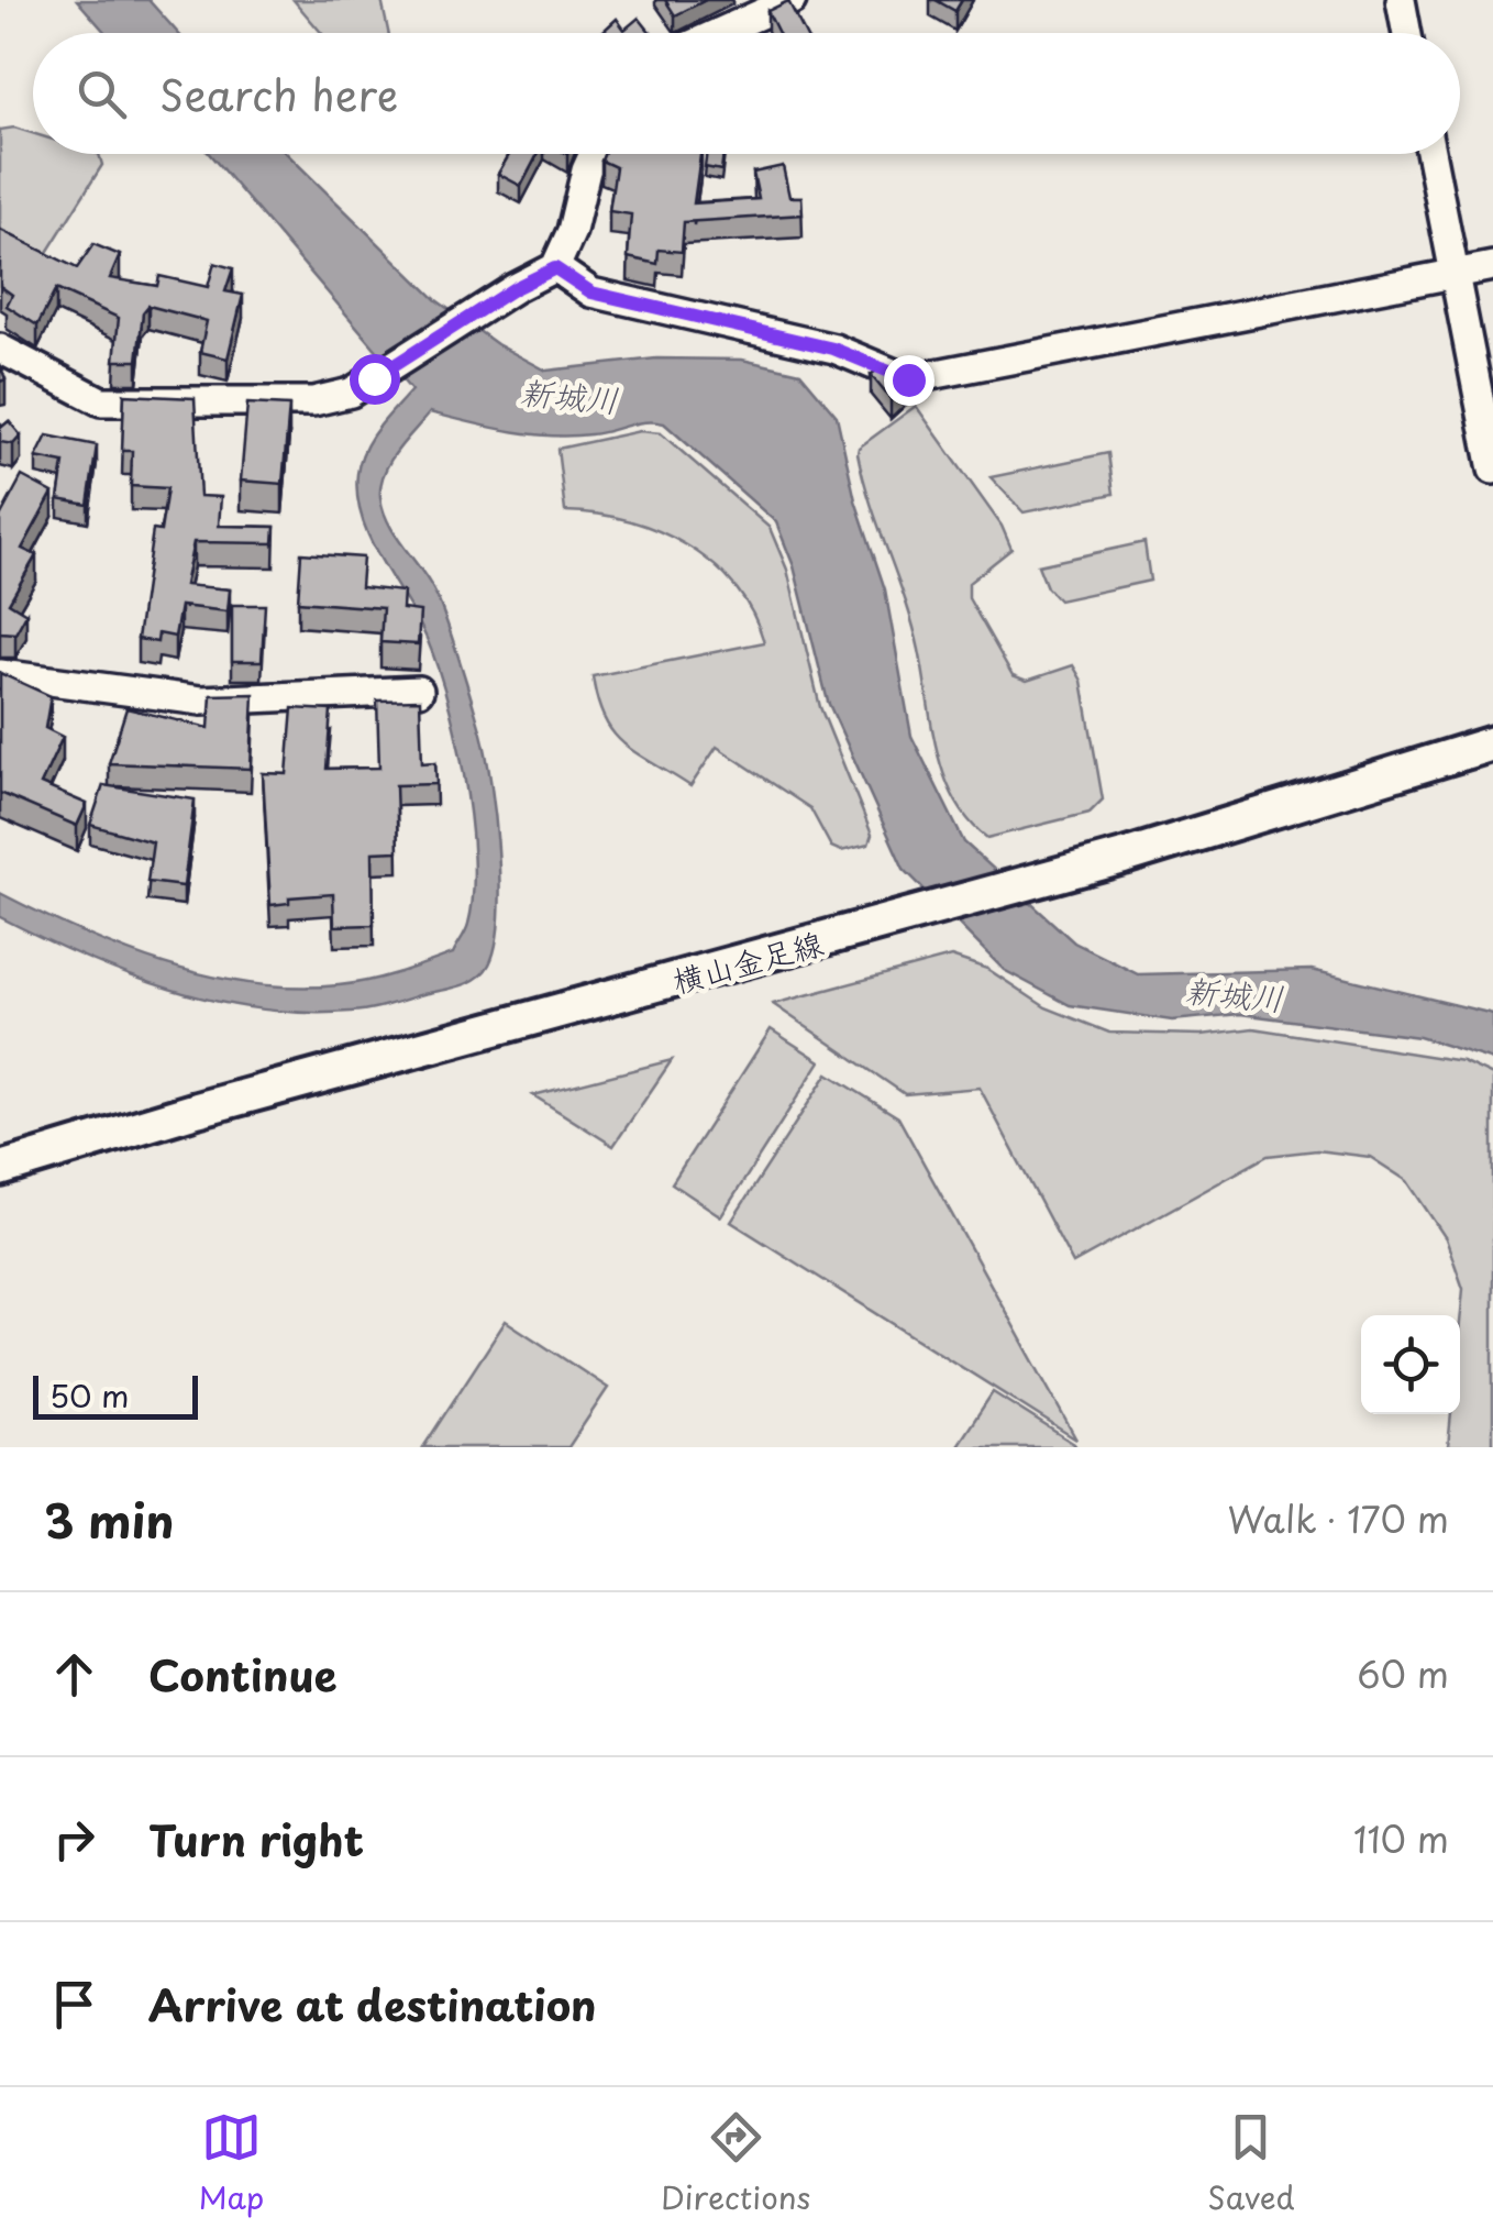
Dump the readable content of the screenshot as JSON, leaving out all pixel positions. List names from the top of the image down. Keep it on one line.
{"streets":{"street":["横山金足線"]},"water":["新城川"],"scale_bar":"50 m","page":{"search":"Search here","scale":"50 m","heading":["3 min","Walk · 170 m"],"list":[["Continue","60 m"],["Turn right","110 m"],"Arrive at destination"],"nav":["Map","Directions","Saved"]}}
